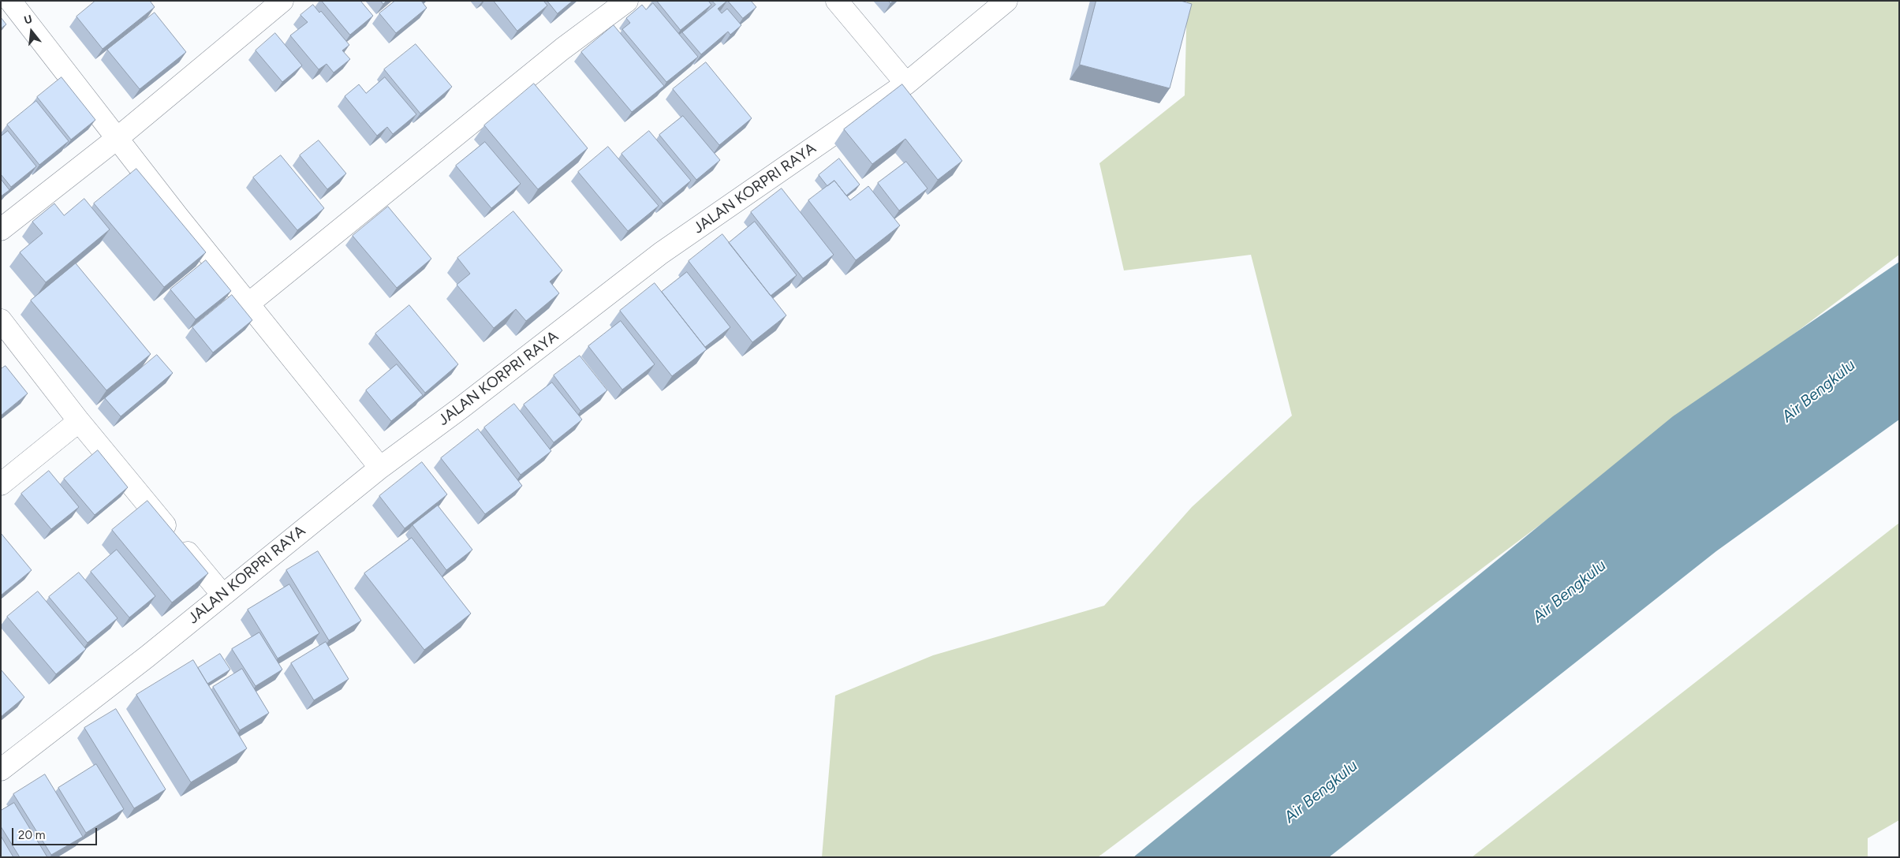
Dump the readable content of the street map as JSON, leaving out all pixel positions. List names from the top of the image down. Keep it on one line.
{"streets":{"street":["JALAN KORPRI RAYA"]},"water":["Air Bengkulu"],"scale_bar":"20 m","north":"top"}
